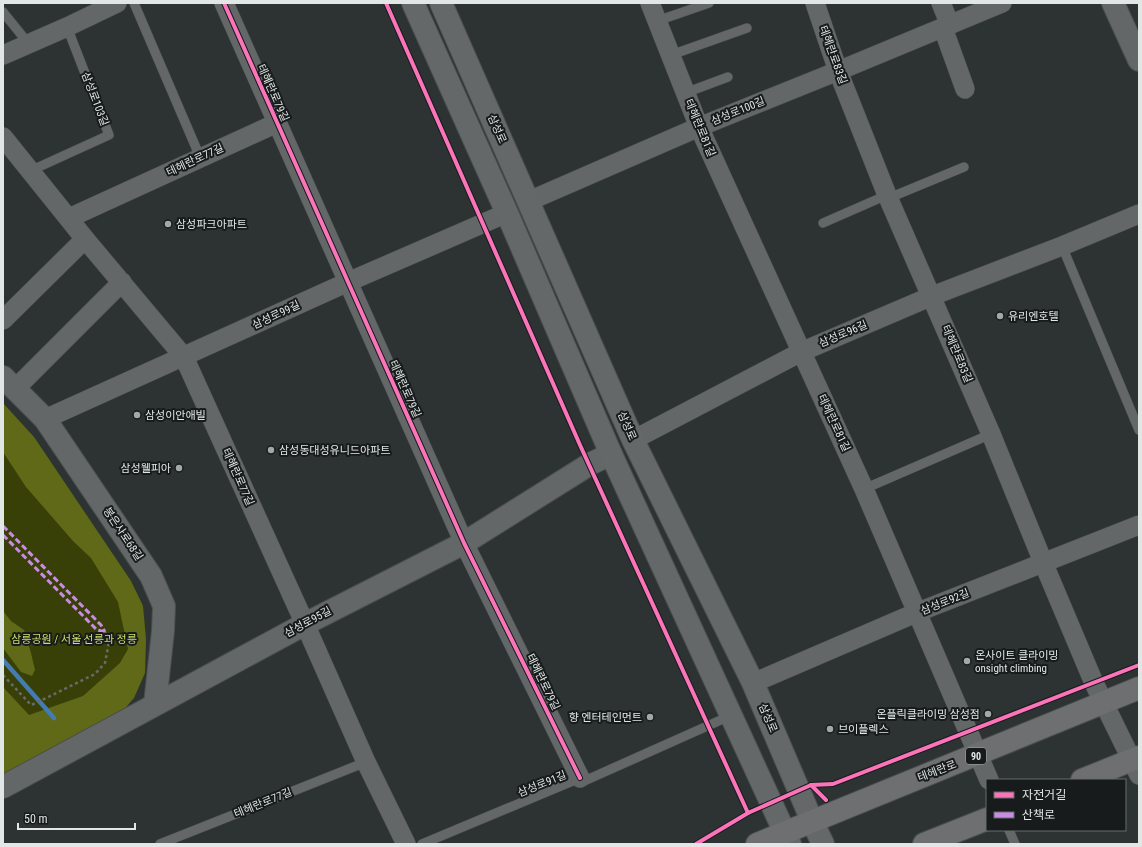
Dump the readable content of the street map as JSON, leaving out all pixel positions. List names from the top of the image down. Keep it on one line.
{"streets":{"main road":["삼성로","90","테헤란로"],"street":["테헤란로83길","테헤란로79길","삼성로100길","테헤란로81길","테헤란로77길","삼성로99길","삼성로96길","봉은사로68길","삼성로92길","삼성로95길"],"lane":["삼성로103길","삼성로91길"]},"crossings":[["테헤란로83길","삼성로100길"],["테헤란로83길","삼성로96길"],["테헤란로83길","삼성로92길"],["테헤란로83길","테헤란로"],["테헤란로79길","테헤란로77길"],["테헤란로79길","삼성로99길"],["테헤란로79길","삼성로95길"],["테헤란로79길","삼성로91길"],["삼성로103길","테헤란로77길"],["삼성로100길","테헤란로81길"],["삼성로100길","삼성로"],["테헤란로81길","삼성로96길"],["테헤란로81길","삼성로92길"],["테헤란로81길","테헤란로"],["삼성로","삼성로96길"],["삼성로","삼성로92길"],["삼성로","테헤란로"],["테헤란로77길","삼성로99길"],["테헤란로77길","봉은사로68길"],["테헤란로77길","삼성로95길"],["삼성로99길","봉은사로68길"],["봉은사로68길","삼성로95길"]],"parks":["삼릉공원 / 서울 선릉과 정릉"],"places":["삼성파크아파트","유리엔호텔","삼성이안애빌","삼성동대성유니드아파트","삼성웰피아","온사이트 클라이밍 onsight climbing","온플릭클라이밍 삼성점","향 엔터테인먼트","브이플렉스"],"legend":["자전거길","산책로"],"scale_bar":"50 m"}
